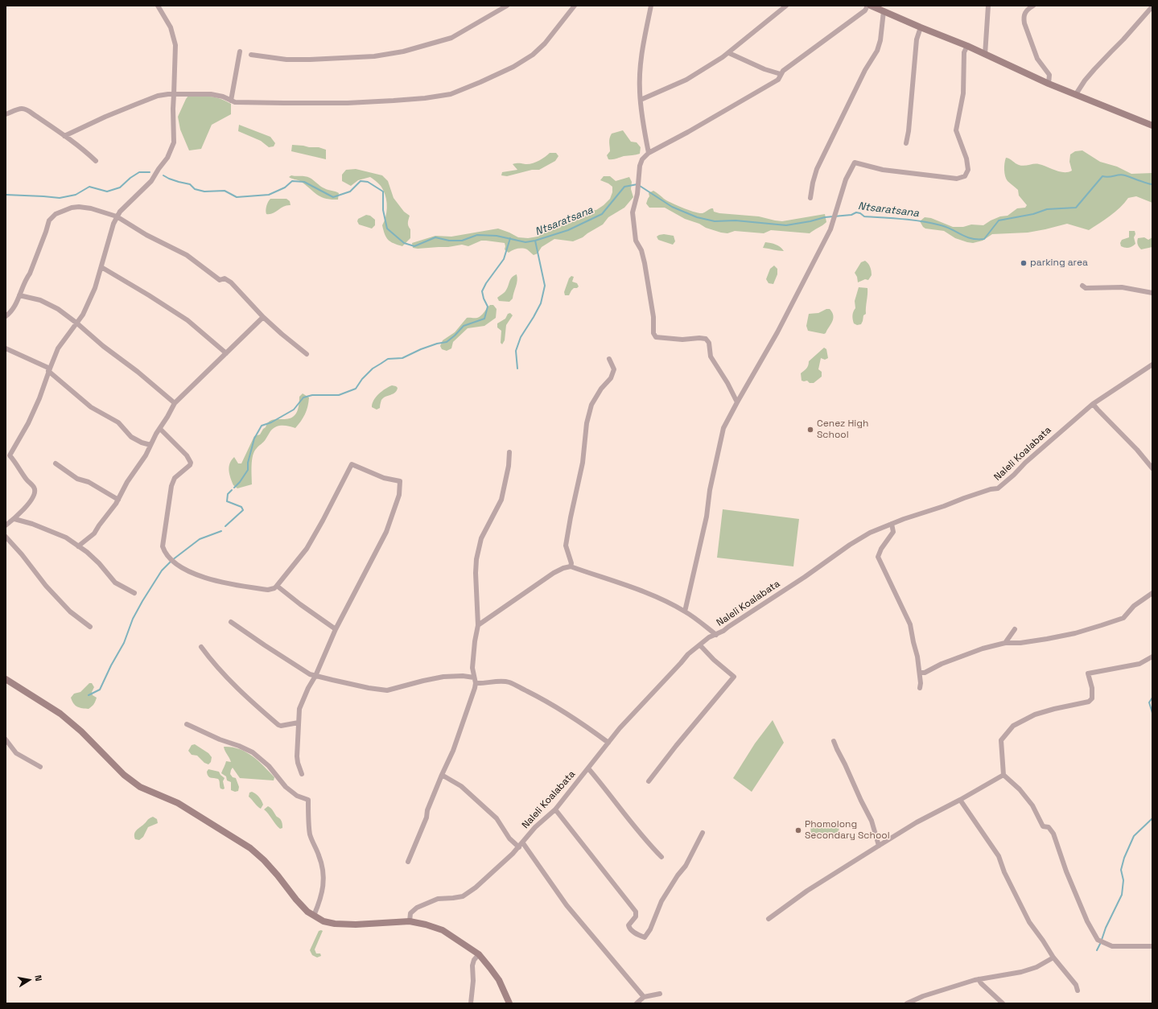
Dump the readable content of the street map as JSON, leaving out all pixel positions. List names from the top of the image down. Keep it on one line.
{"streets":{"street":["Naleli Koalabata"]},"water":["Ntsaratsana"],"places":["parking area","Cenez High School","Phomolong Secondary School"],"north":"right"}
